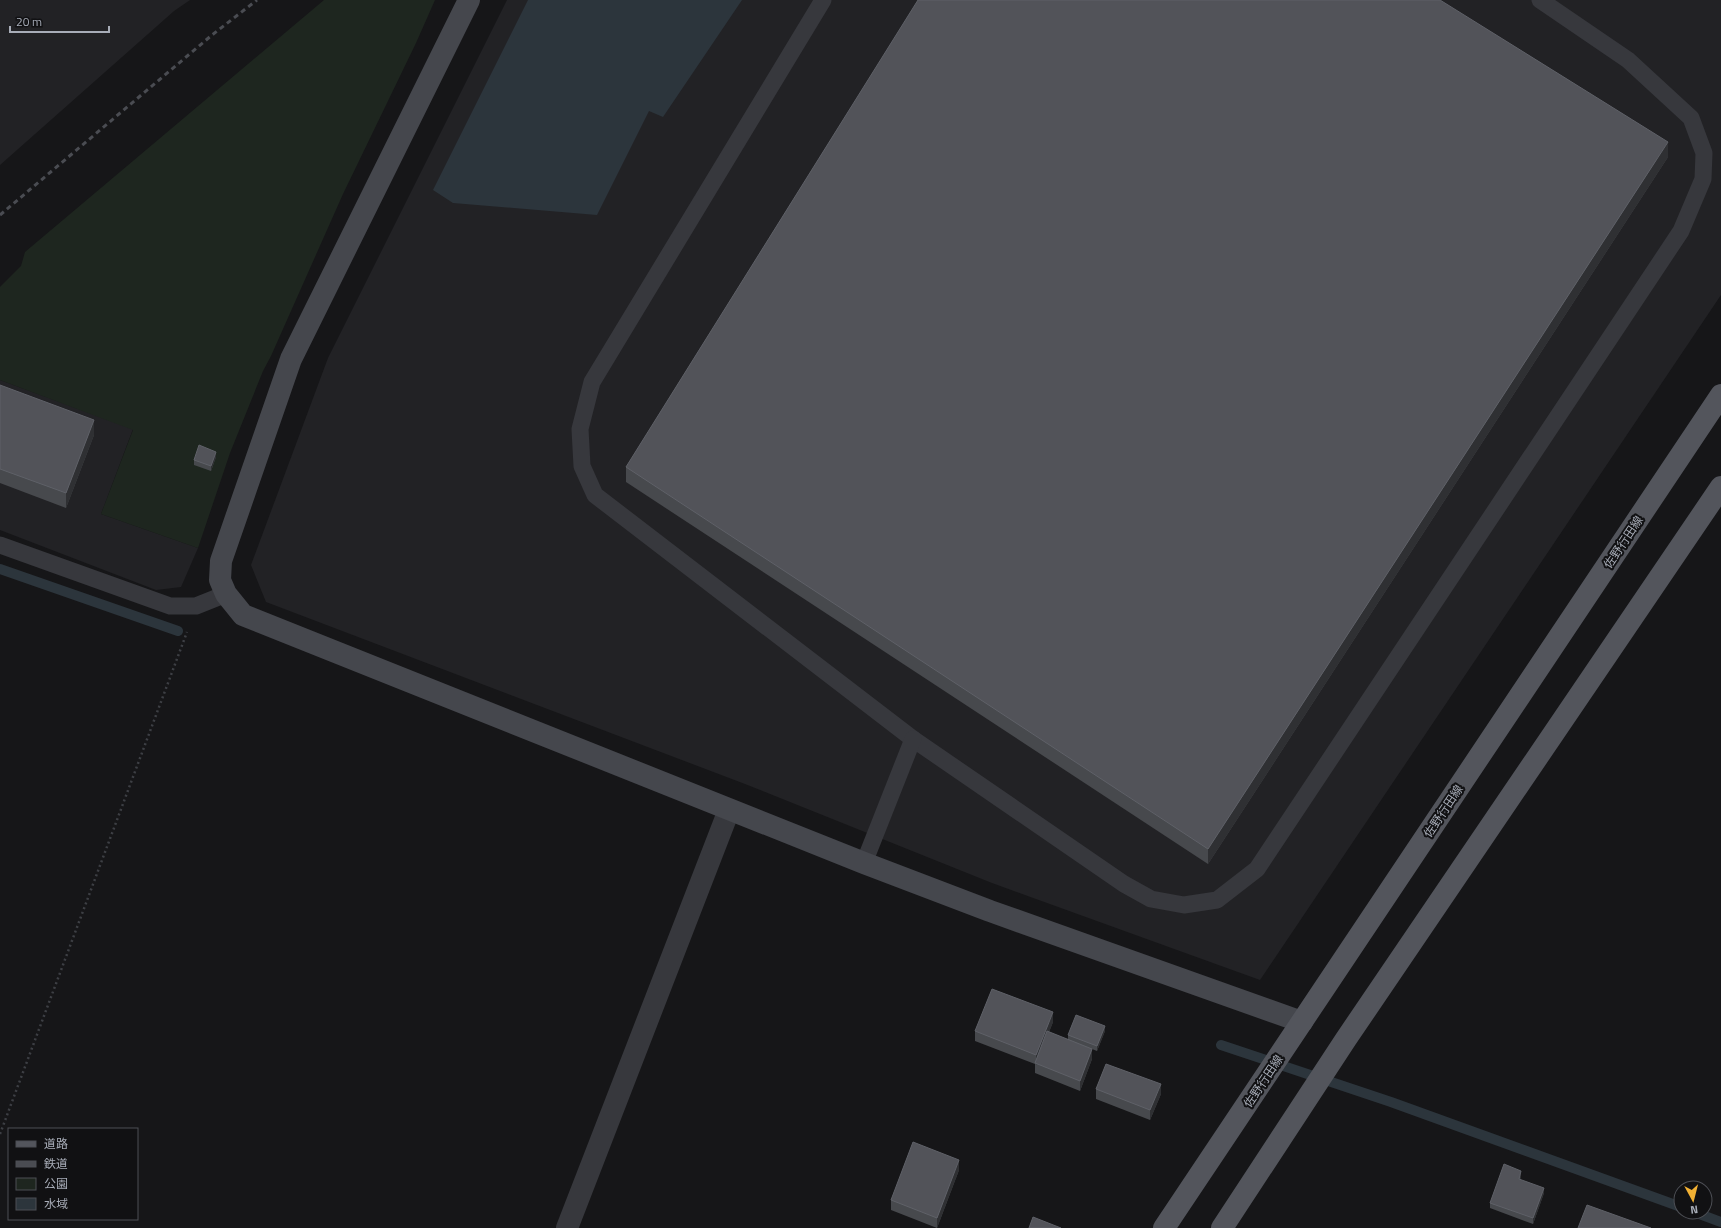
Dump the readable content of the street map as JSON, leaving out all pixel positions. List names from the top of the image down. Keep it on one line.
{"streets":{"main road":["佐野行田線"]},"legend":["道路","鉄道","公園","水域"],"scale_bar":"20 m","north":"bottom"}
